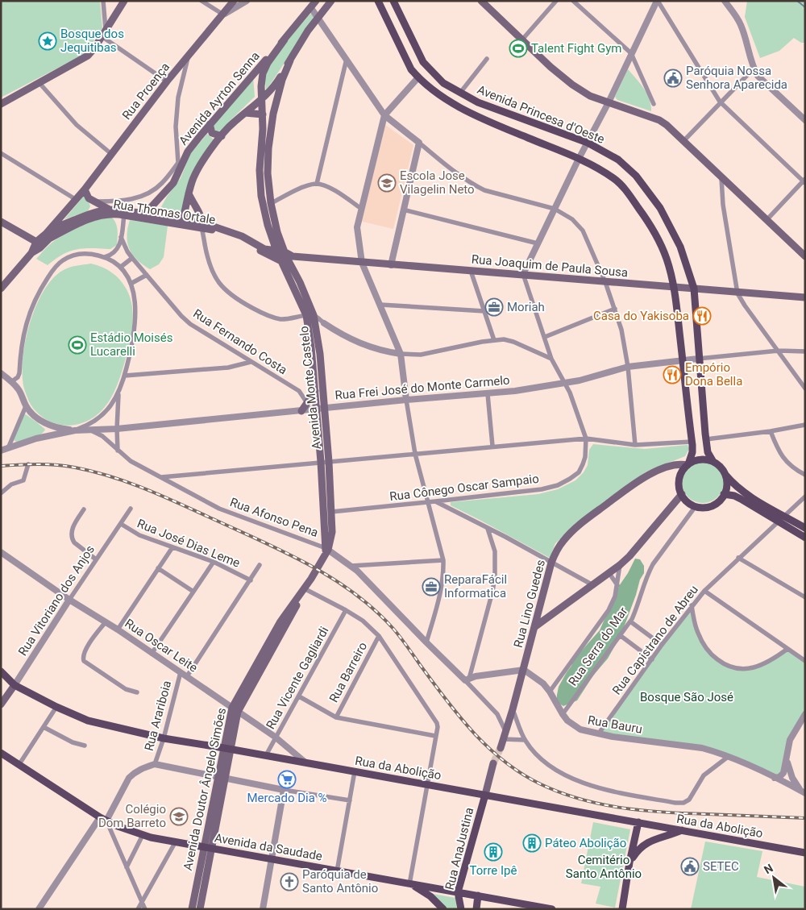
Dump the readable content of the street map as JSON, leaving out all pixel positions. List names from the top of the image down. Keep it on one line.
{"streets":{"main road":["Rua Proença","Avenida Ayrton Senna","Avenida Princesa d'Oeste","Rua Thomas Ortale","Rua Joaquim de Paula Sousa","Avenida Monte Castelo","Rua Vitoriano dos Anjos","Rua Lino Guedes","Rua da Abolição","Avenida Doutor Ângelo Simões","Avenida da Saudade","Rua AnaJustina"],"street":["Rua Fernando Costa","Rua Frei José do Monte Carmelo","Rua Cônego Oscar Sampaio","Rua Afonso Pena","Rua José Dias Leme","Rua Capistrano de Abreu","Rua Oscar Leite","Rua Serra do Mar","Rua Barreiro","Rua Vicente Gagliardi","Rua Arariboia","Rua Bauru"]},"crossings":[["Rua Proença","Rua Thomas Ortale"],["Avenida Ayrton Senna","Rua Thomas Ortale"],["Avenida Ayrton Senna","Avenida Monte Castelo"],["Avenida Princesa d'Oeste","Rua Joaquim de Paula Sousa"],["Avenida Princesa d'Oeste","Rua Frei José do Monte Carmelo"],["Avenida Princesa d'Oeste","Rua Lino Guedes"],["Avenida Princesa d'Oeste","Rua Serra do Mar"],["Rua Thomas Ortale","Rua Joaquim de Paula Sousa"],["Rua Thomas Ortale","Avenida Monte Castelo"],["Rua Joaquim de Paula Sousa","Avenida Monte Castelo"],["Avenida Monte Castelo","Rua Frei José do Monte Carmelo"],["Avenida Monte Castelo","Rua Cônego Oscar Sampaio"],["Avenida Monte Castelo","Rua Afonso Pena"],["Avenida Monte Castelo","Avenida Doutor Ângelo Simões"],["Rua Frei José do Monte Carmelo","Rua Afonso Pena"],["Rua Afonso Pena","Rua Lino Guedes"],["Rua José Dias Leme","Rua Vitoriano dos Anjos"],["Rua Vitoriano dos Anjos","Rua Oscar Leite"],["Rua Vitoriano dos Anjos","Rua da Abolição"],["Rua Lino Guedes","Rua Serra do Mar"],["Rua Lino Guedes","Rua Bauru"],["Rua Capistrano de Abreu","Rua Bauru"],["Rua Oscar Leite","Rua Vicente Gagliardi"],["Rua Oscar Leite","Rua Arariboia"],["Rua Oscar Leite","Rua da Abolição"],["Rua Oscar Leite","Avenida Doutor Ângelo Simões"],["Rua Serra do Mar","Rua Bauru"],["Rua Vicente Gagliardi","Rua da Abolição"],["Rua Arariboia","Rua da Abolição"],["Rua da Abolição","Avenida Doutor Ângelo Simões"],["Rua da Abolição","Rua AnaJustina"],["Avenida Doutor Ângelo Simões","Avenida da Saudade"],["Avenida da Saudade","Rua AnaJustina"]],"parks":["Bosque São José","Cemitério Santo Antônio"],"places":{"place":["Bosque dos Jequitibas"],"sports":["Talent Fight Gym","Estádio Moisés Lucarelli"],"public building":["Paróquia Nossa Senhora Aparecida","SETEC"],"school or university":["Escola Jose Vilagelin Neto","Colégio Dom Barreto"],"office":["Moriah","ReparaFácil Informatica"],"restaurant":["Casa do Yakisoba","Empório Dona Bella"],"supermarket":["Mercado Dia %"],"building":["Páteo Abolição","Torre Ipê"],"church":["Paróquia de Santo Antônio"]},"north":"top left"}
